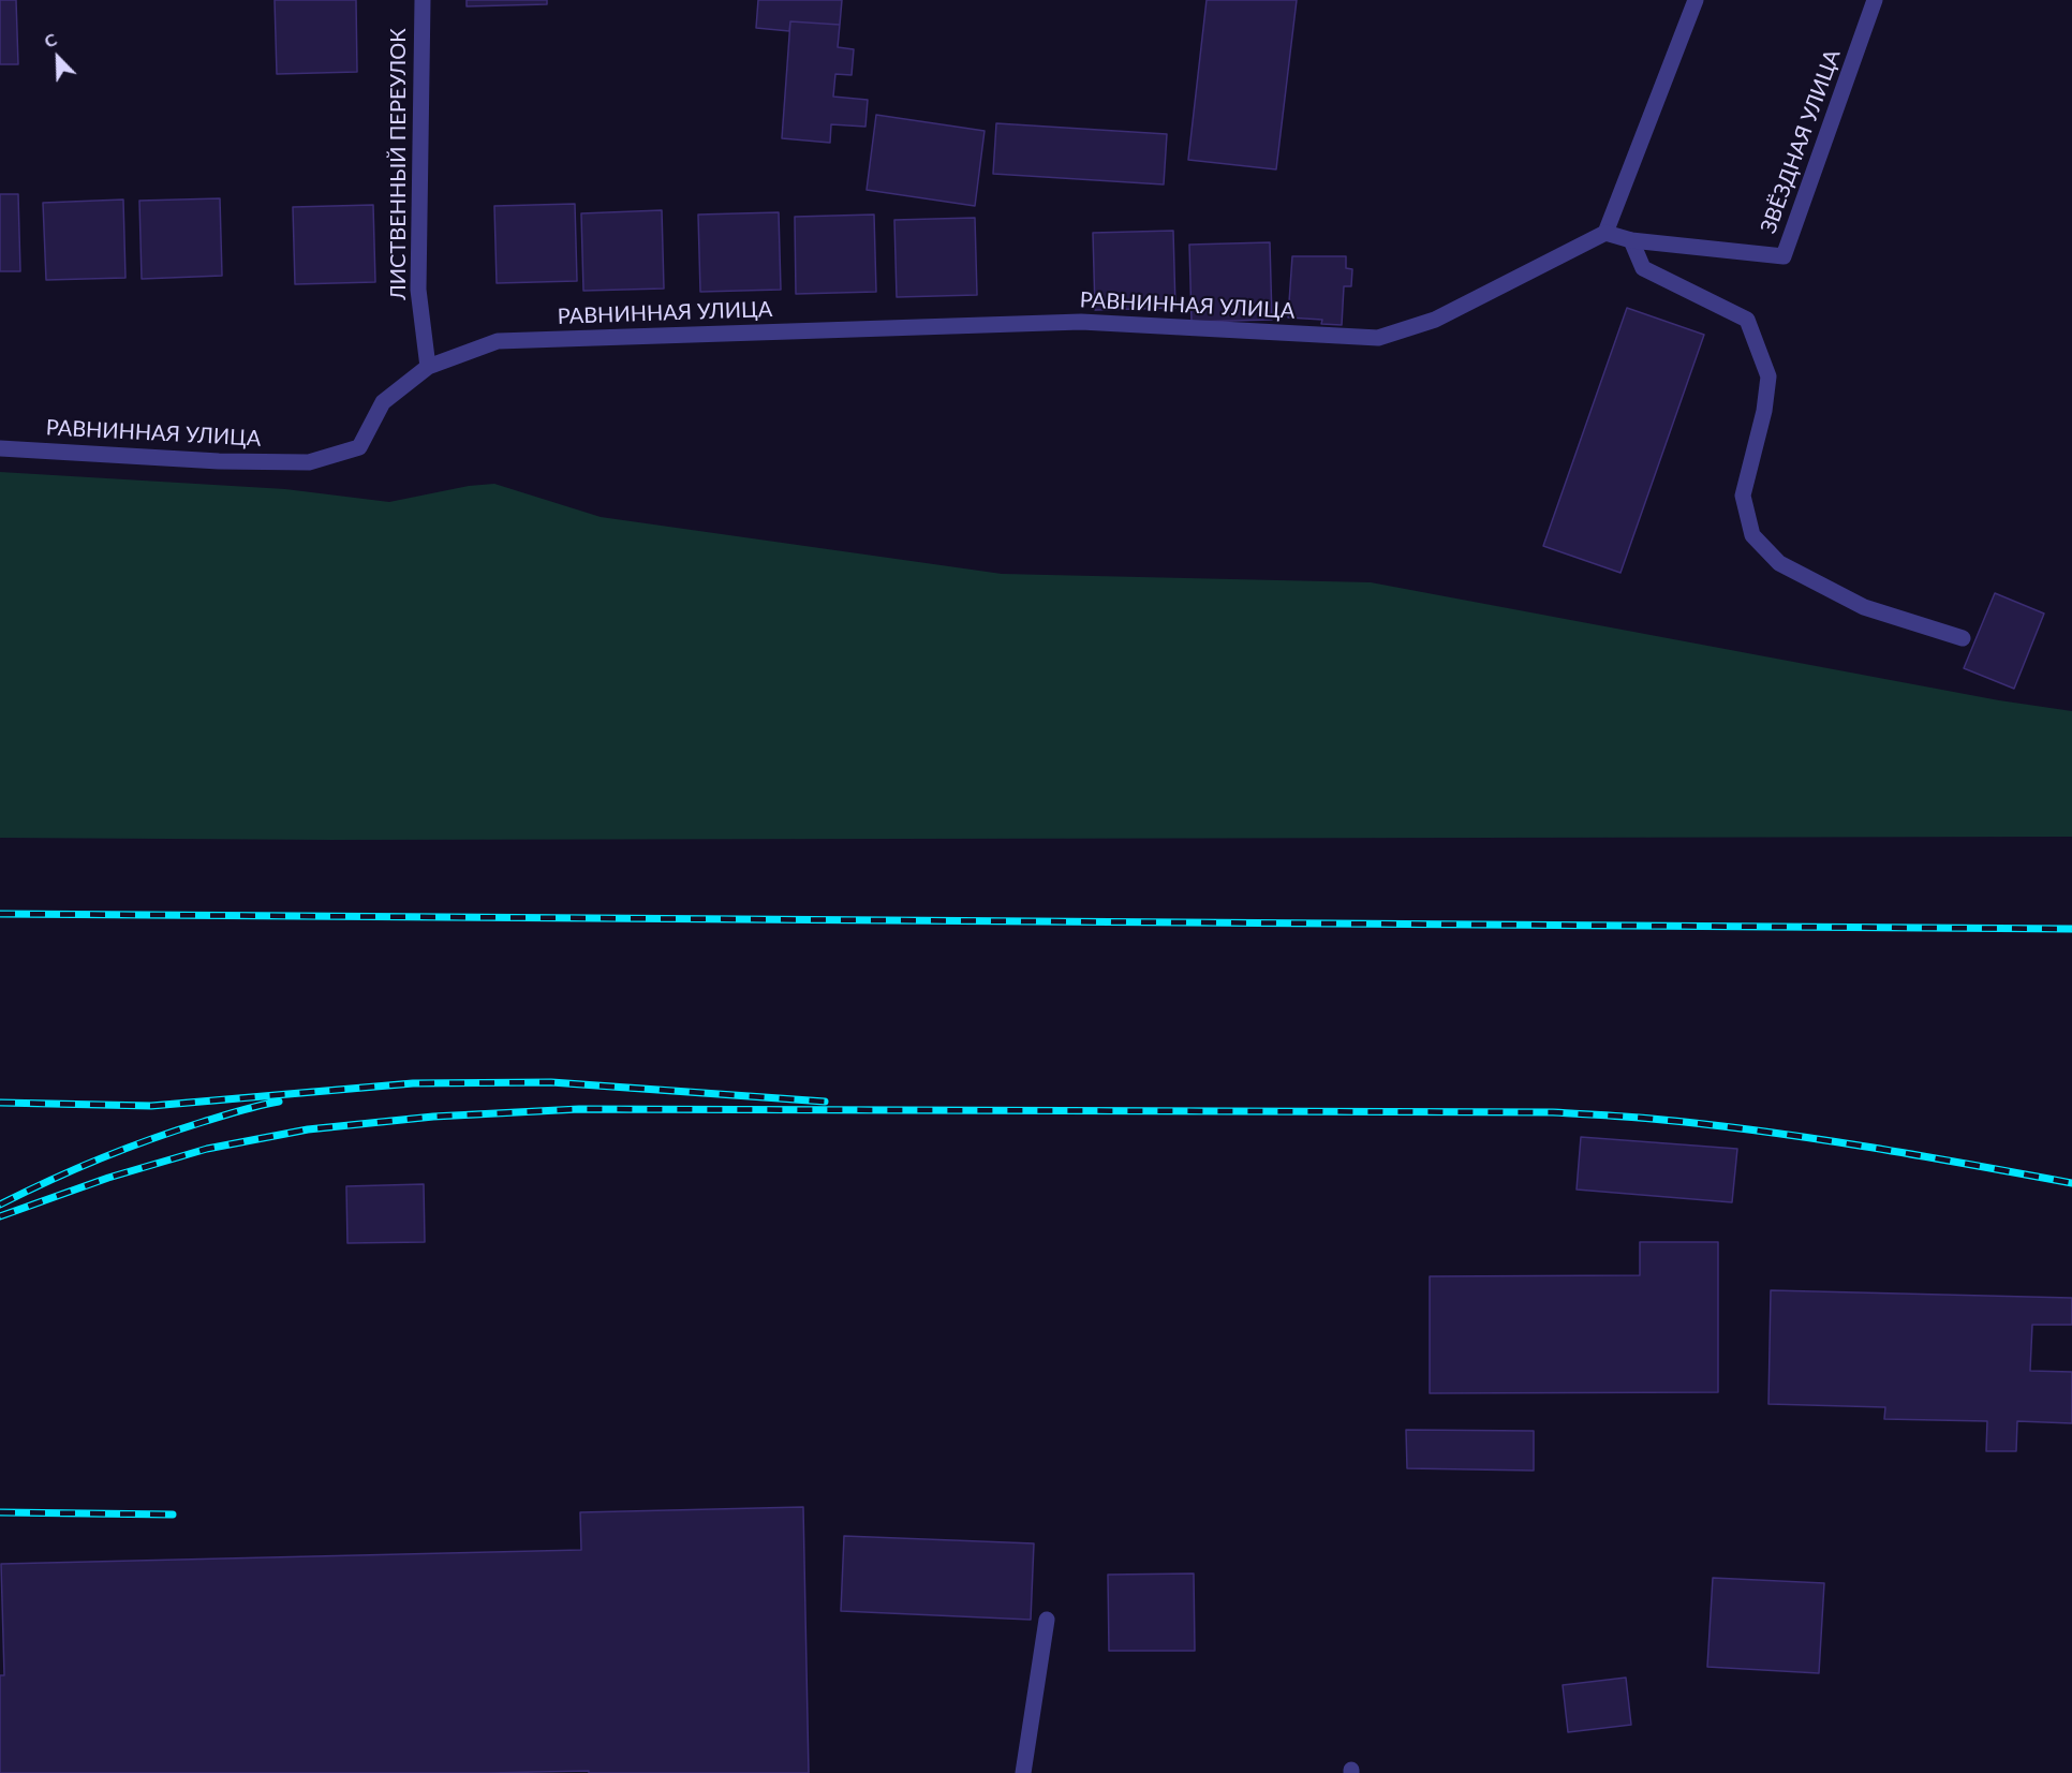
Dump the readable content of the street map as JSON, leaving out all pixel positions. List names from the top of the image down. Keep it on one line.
{"streets":{"street":["ЗВЁЗДНАЯ УЛИЦА","ЛИСТВЕННЫЙ ПЕРЕУЛОК","РАВНИННАЯ УЛИЦА"]},"crossings":[["ЗВЁЗДНАЯ УЛИЦА","РАВНИННАЯ УЛИЦА"],["ЛИСТВЕННЫЙ ПЕРЕУЛОК","РАВНИННАЯ УЛИЦА"]],"north":"top left"}
